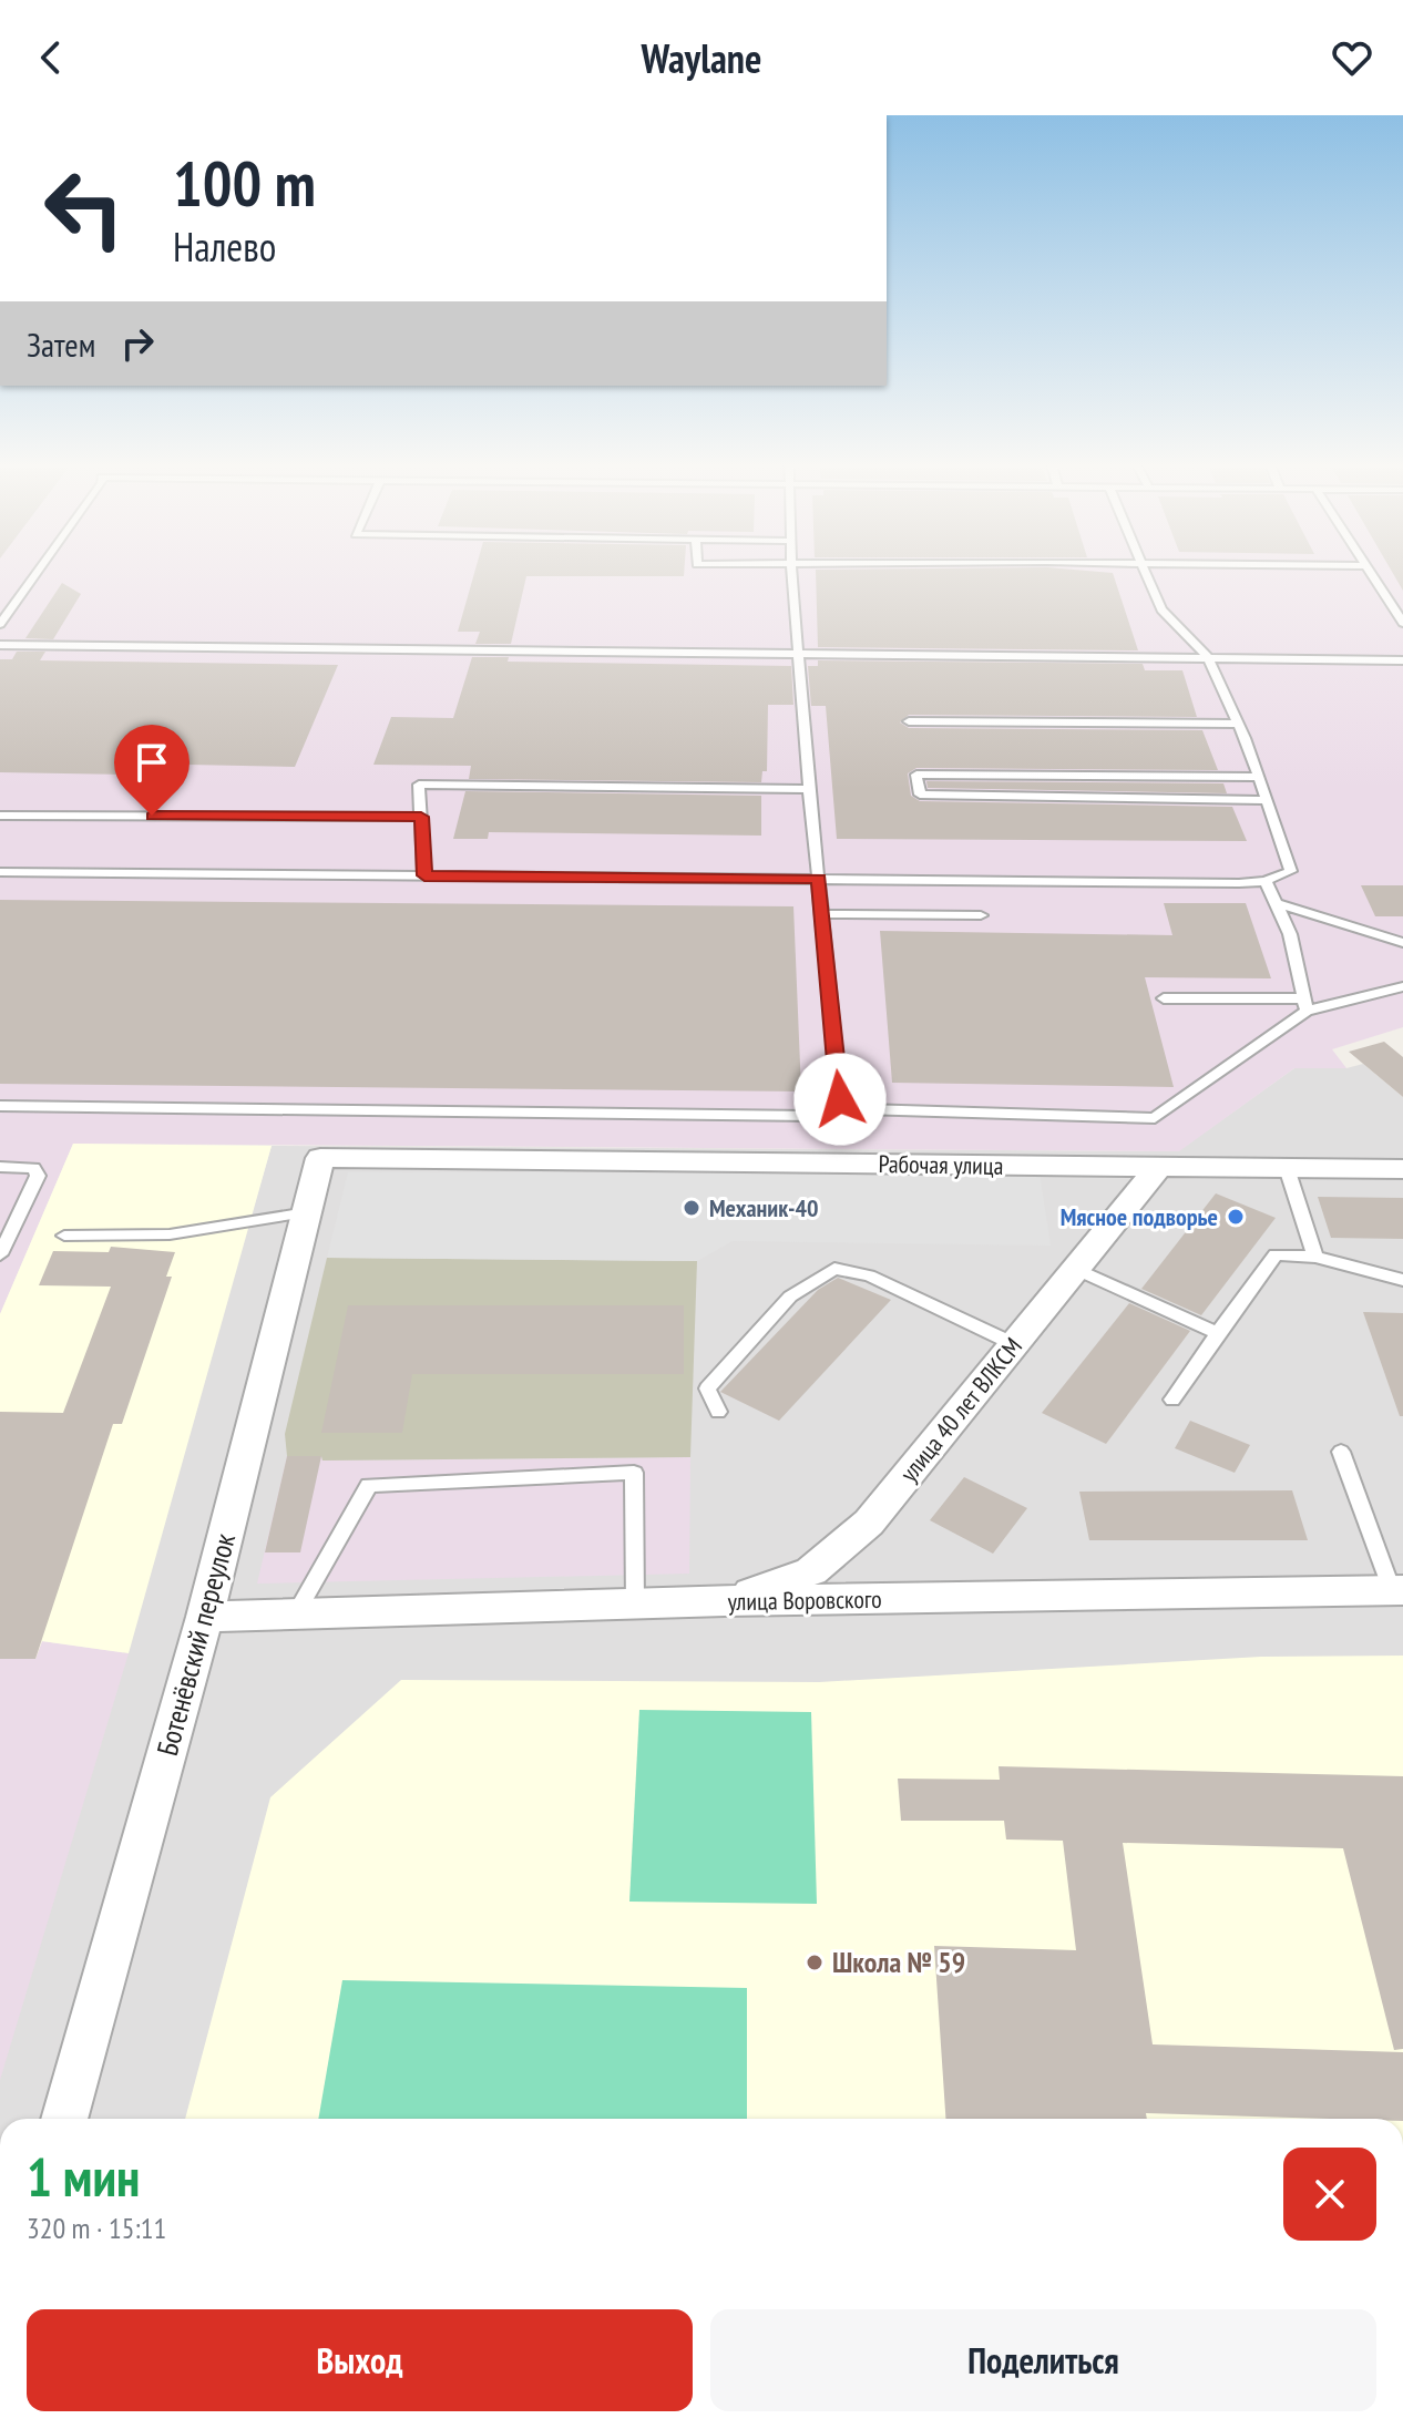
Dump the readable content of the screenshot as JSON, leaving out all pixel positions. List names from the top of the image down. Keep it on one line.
{"streets":{"street":["Рабочая улица","улица 40 лет ВЛКСМ","улица Воровского","Ботенёвский переулок"]},"crossings":[["Рабочая улица","улица 40 лет ВЛКСМ"],["Рабочая улица","Ботенёвский переулок"],["улица 40 лет ВЛКСМ","улица Воровского"],["улица Воровского","Ботенёвский переулок"]],"places":["Механик-40","Мясное подворье","Школа № 59"],"page":{"header":"Waylane","turn":["100 m","Налево"],"then":"Затем","heading":["1 мин","320 m · 15:11"],"buttons":["Выход","Поделиться"]}}
